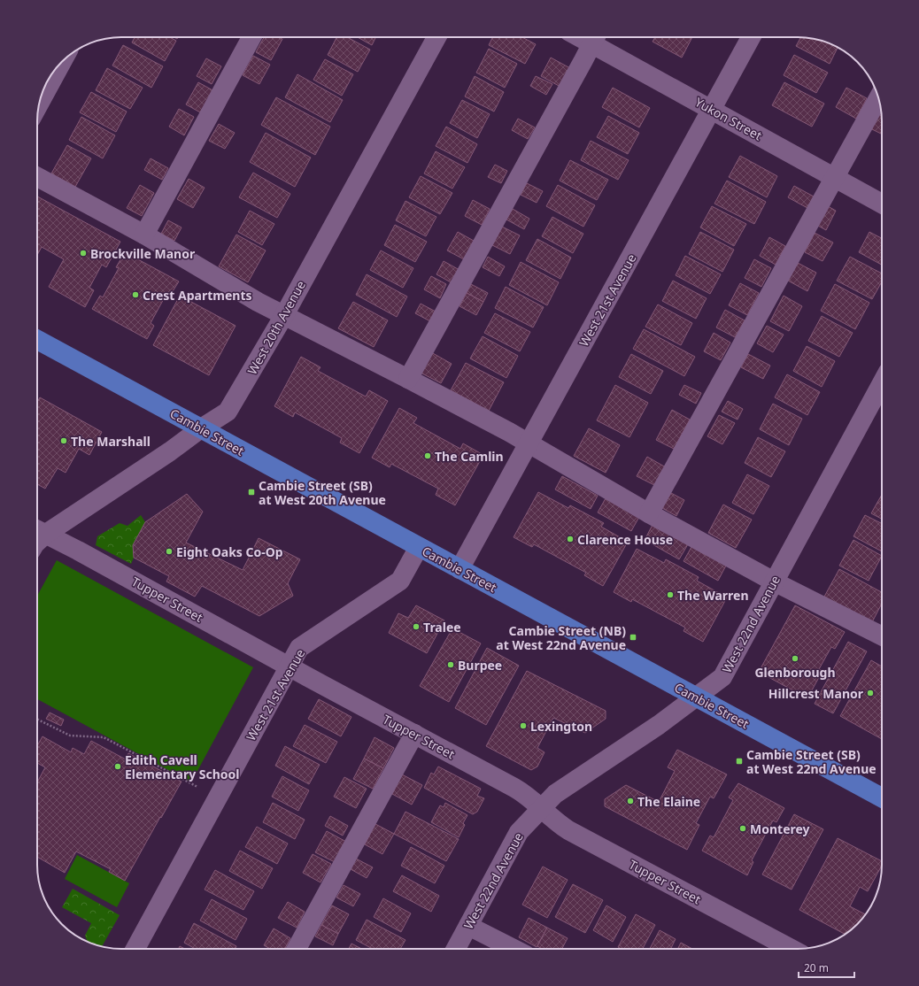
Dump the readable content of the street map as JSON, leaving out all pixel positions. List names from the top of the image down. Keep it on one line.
{"streets":{"main road":["Cambie Street"],"street":["Yukon Street","West 21st Avenue","West 20th Avenue","Tupper Street","West 22nd Avenue"]},"crossings":[["Yukon Street","West 21st Avenue"],["West 21st Avenue","Cambie Street"],["West 21st Avenue","Tupper Street"],["West 20th Avenue","Cambie Street"],["West 20th Avenue","Tupper Street"],["Cambie Street","West 22nd Avenue"],["Tupper Street","West 22nd Avenue"]],"places":{"other":["Brockville Manor","Crest Apartments","The Marshall","The Camlin","Clarence House","Eight Oaks Co-Op","The Warren","Tralee","Glenborough","Burpee","Hillcrest Manor","Lexington","Edith Cavell Elementary School","The Elaine","Monterey"],"transit":["Cambie Street (SB) at West 20th Avenue","Cambie Street (NB) at West 22nd Avenue","Cambie Street (SB) at West 22nd Avenue"]},"scale_bar":"20 m"}
